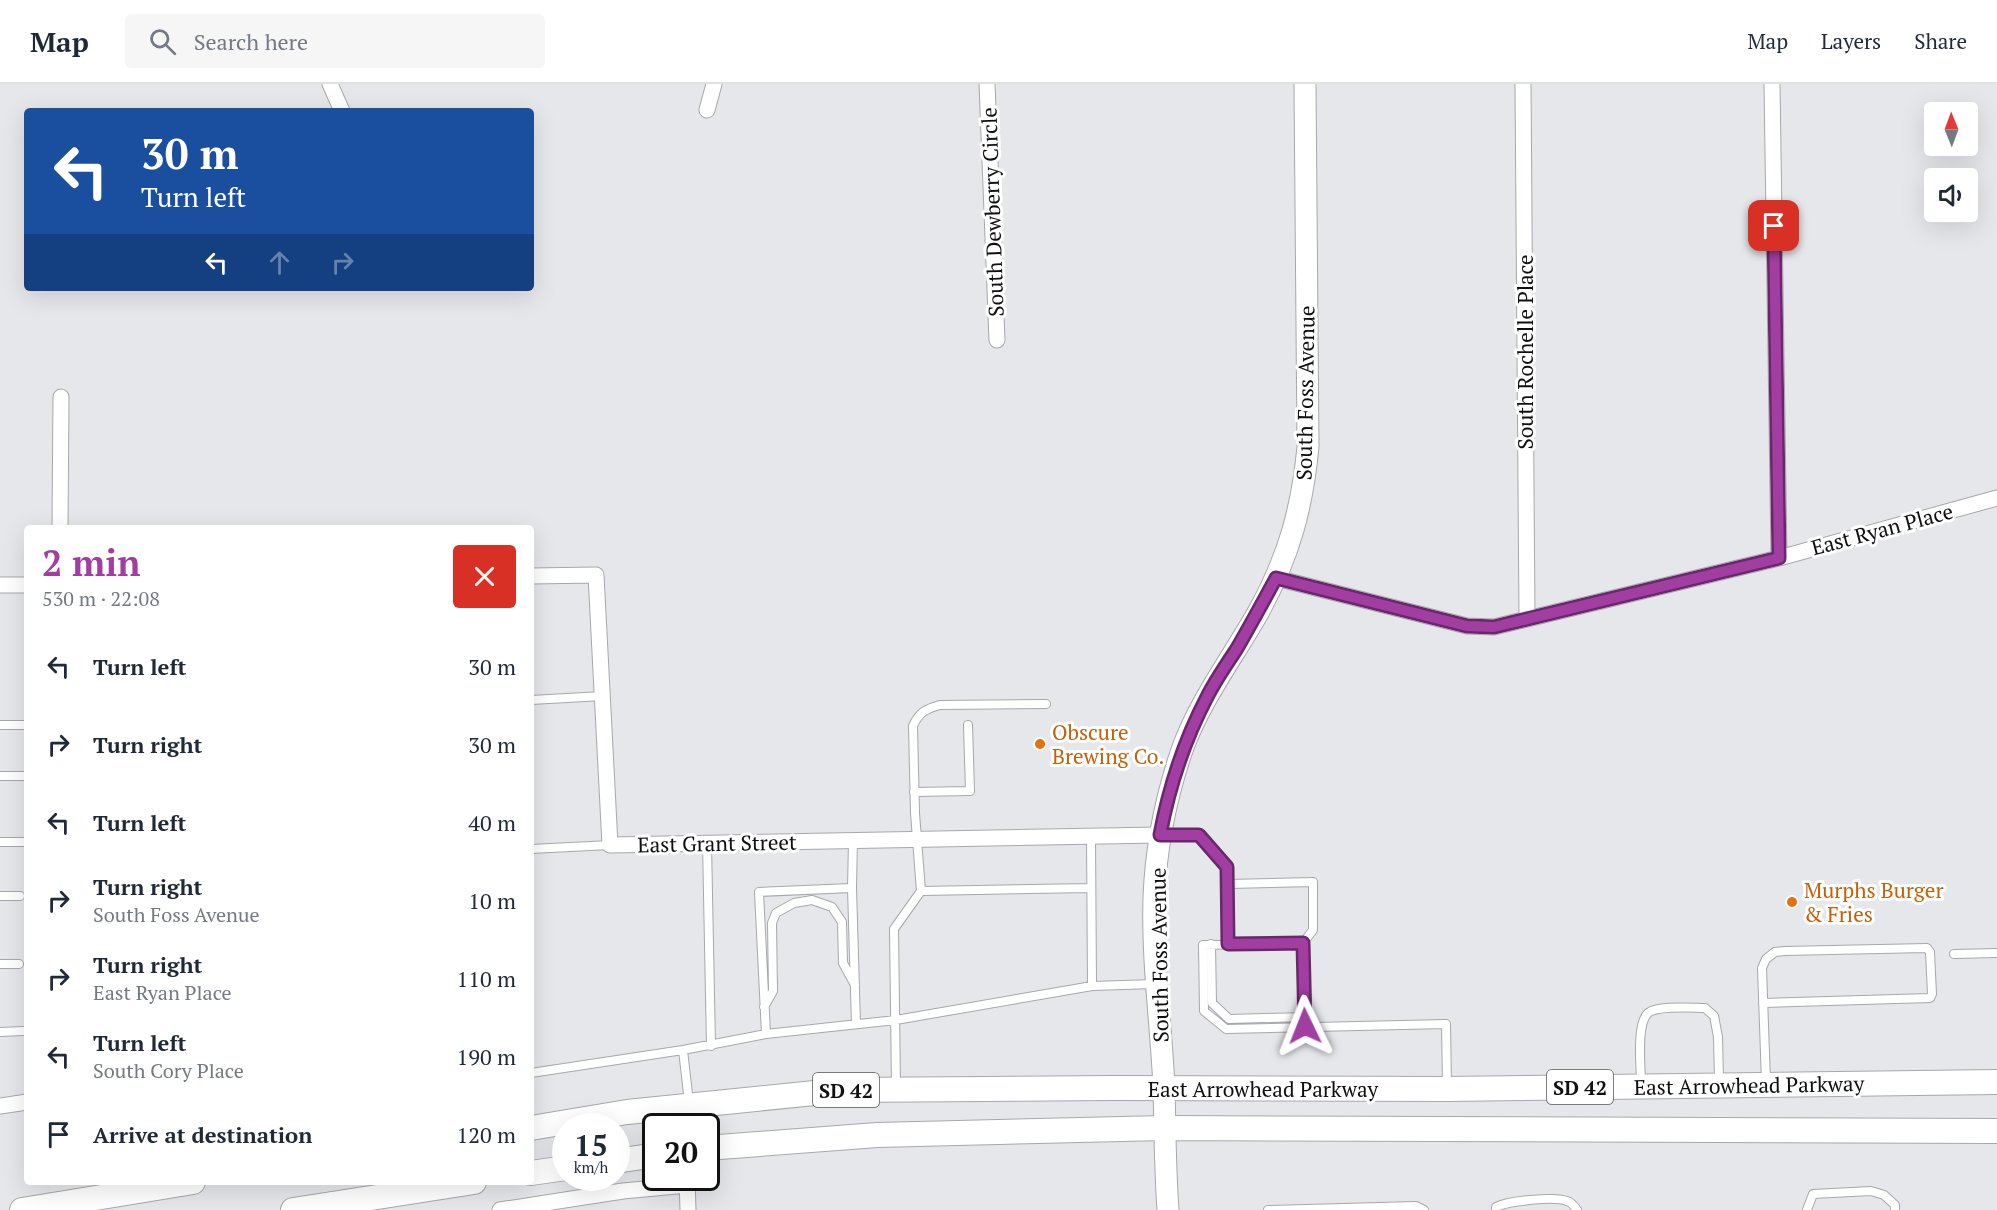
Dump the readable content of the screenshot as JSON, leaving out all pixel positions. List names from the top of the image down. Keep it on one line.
{"streets":{"main road":["East Arrowhead Parkway","SD 42"],"street":["South Dewberry Circle","South Rochelle Place","South Foss Avenue","East Ryan Place","East Grant Street"]},"crossings":[["South Rochelle Place","East Ryan Place"],["South Foss Avenue","East Ryan Place"],["South Foss Avenue","East Grant Street"],["South Foss Avenue","East Arrowhead Parkway"]],"places":["Obscure Brewing Co.","Murphs Burger & Fries"],"north":"top","page":{"header":"Map","search":"Search here","nav":["Map","Layers","Share"],"turn":["30 m","Turn left"],"heading":["2 min","530 m · 22:08"],"list":[{"name":"Turn left","value":"30 m"},{"name":"Turn right","value":"30 m"},{"name":"Turn left","value":"40 m"},{"name":"Turn right","note":"South Foss Avenue","value":"10 m"},{"name":"Turn right","note":"East Ryan Place","value":"110 m"},{"name":"Turn left","note":"South Cory Place","value":"190 m"},{"name":"Arrive at destination","value":"120 m"}],"speed":"15 km/h","limit":"20"}}
